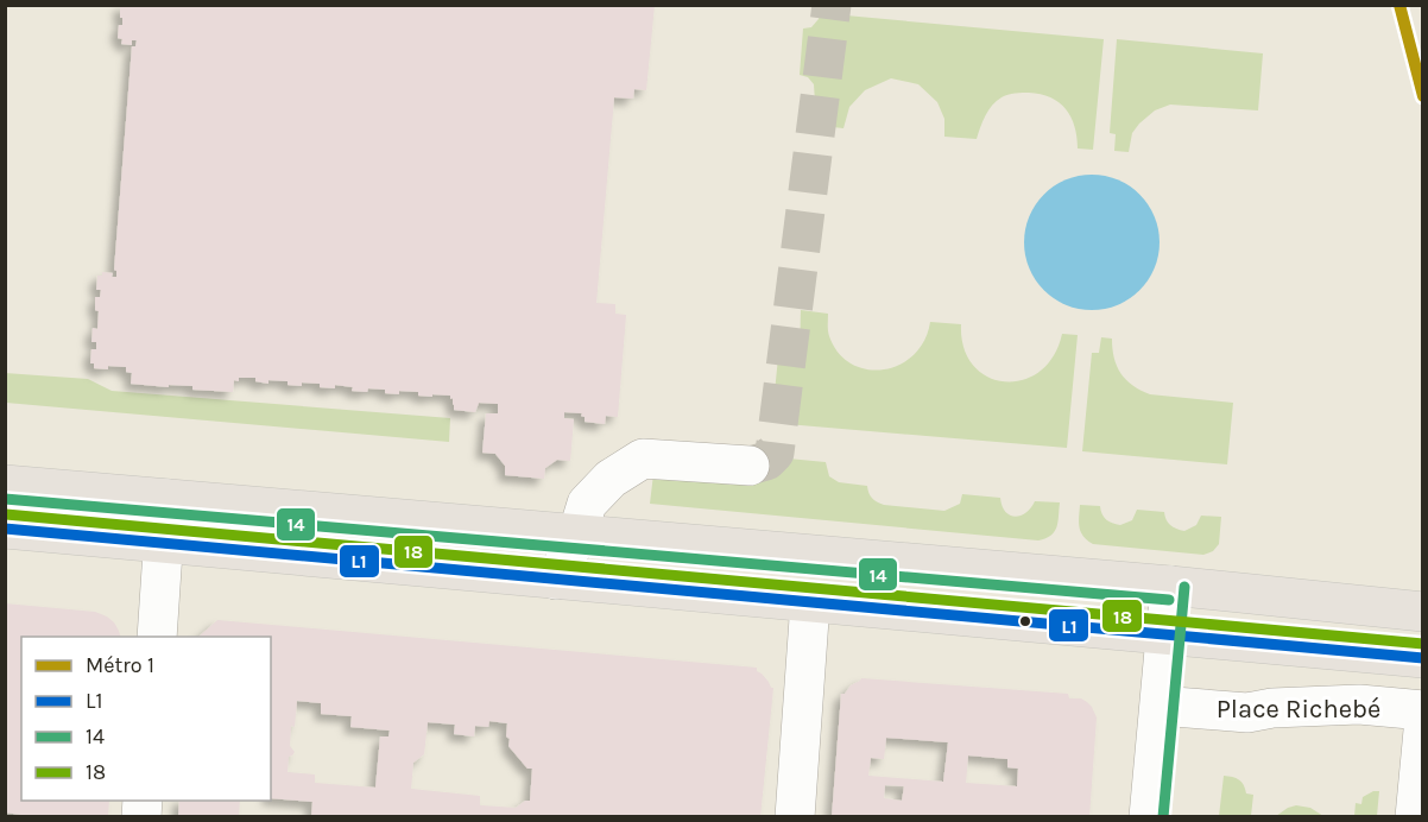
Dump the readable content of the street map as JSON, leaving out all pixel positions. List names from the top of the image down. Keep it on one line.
{"streets":{"street":["Place Richebé"]},"lines":["metro line 1","transit line 14","transit line 18","transit line L1"],"legend":["Métro 1","L1","14","18"]}
